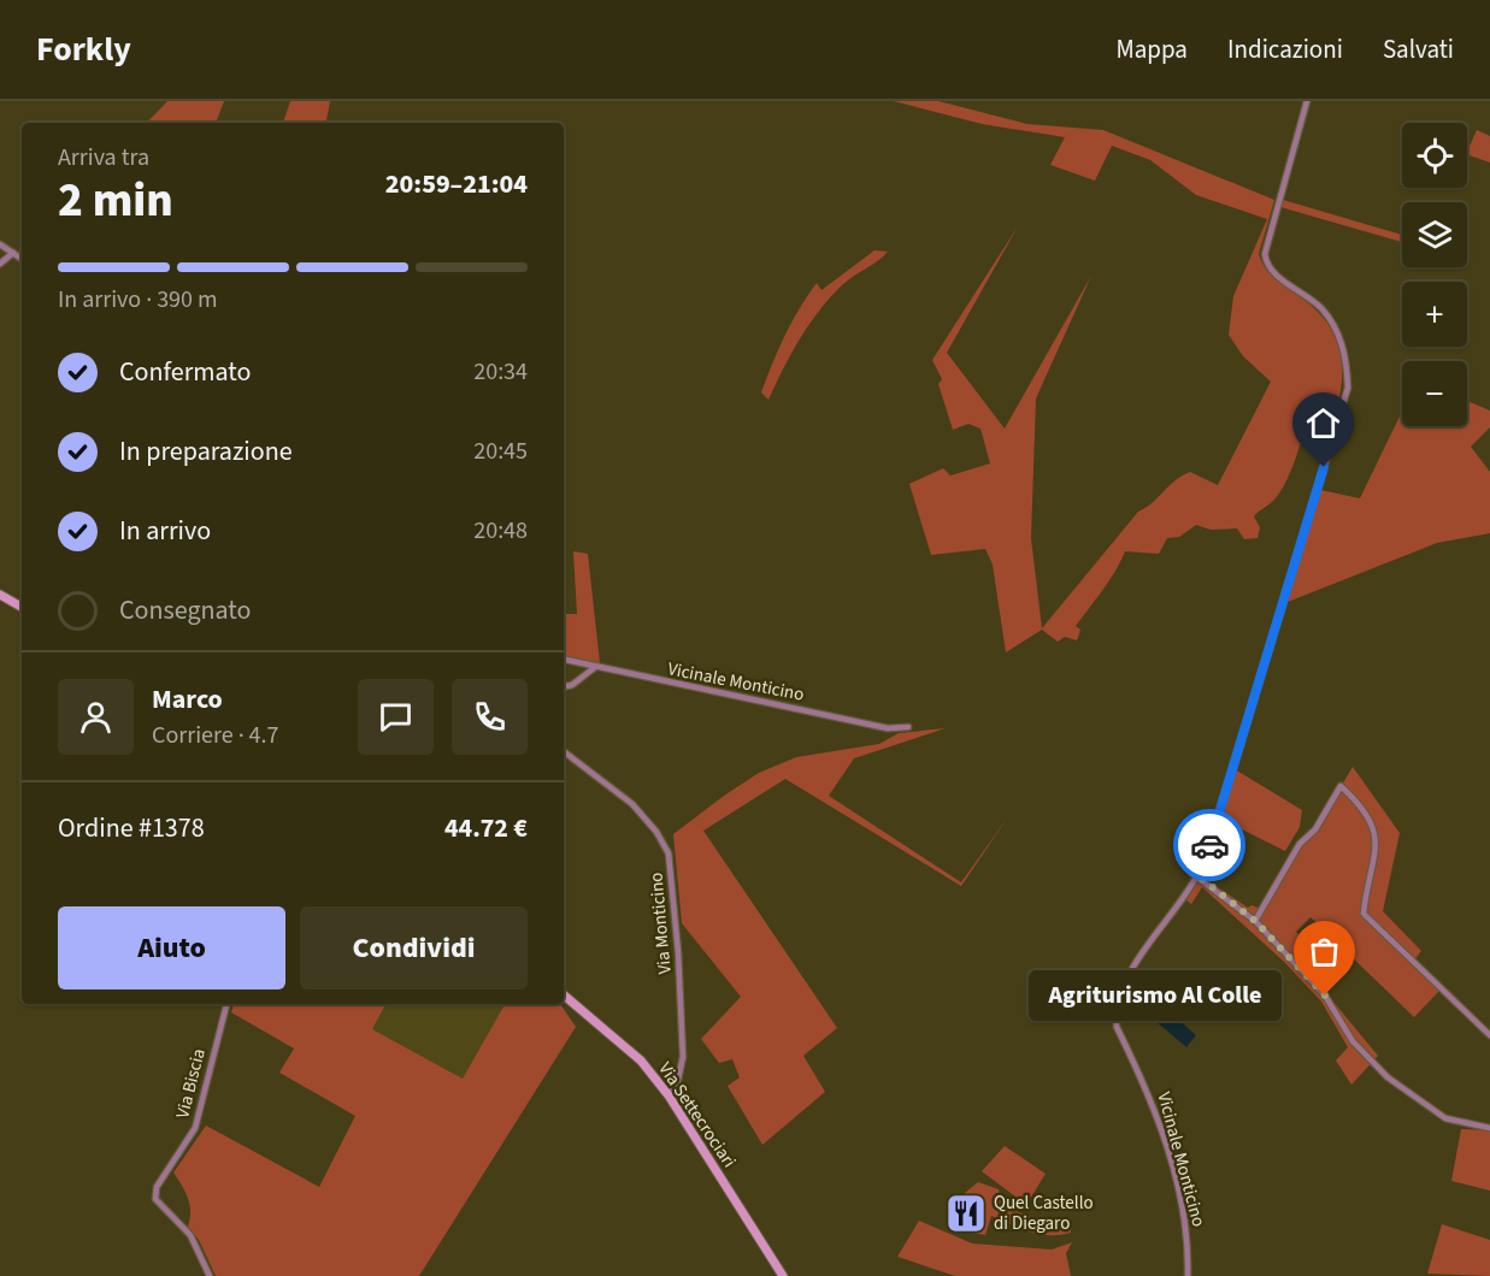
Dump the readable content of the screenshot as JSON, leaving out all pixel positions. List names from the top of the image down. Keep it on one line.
{"streets":{"main road":["Via Settecrociari"],"street":["Vicinale Monticino","Via Monticino","Via Biscia"]},"crossings":[["Via Monticino","Via Settecrociari"]],"places":{"other":["Agriturismo Al Colle"],"restaurant":["Quel Castello di Diegaro"]},"page":{"header":"Forkly","nav":["Mappa","Indicazioni","Salvati"],"map_buttons":["+","−"],"heading":["2 min","Arriva tra","20:59–21:04"],"panel":["Marco","Corriere · 4.7","Ordine #1378","44.72 €"],"bar":"In arrivo · 390 m","list":[["Confermato","20:34"],["In preparazione","20:45"],["In arrivo","20:48"],"Consegnato"],"buttons":["Aiuto","Condividi"],"bubble":"Agriturismo Al Colle"}}
